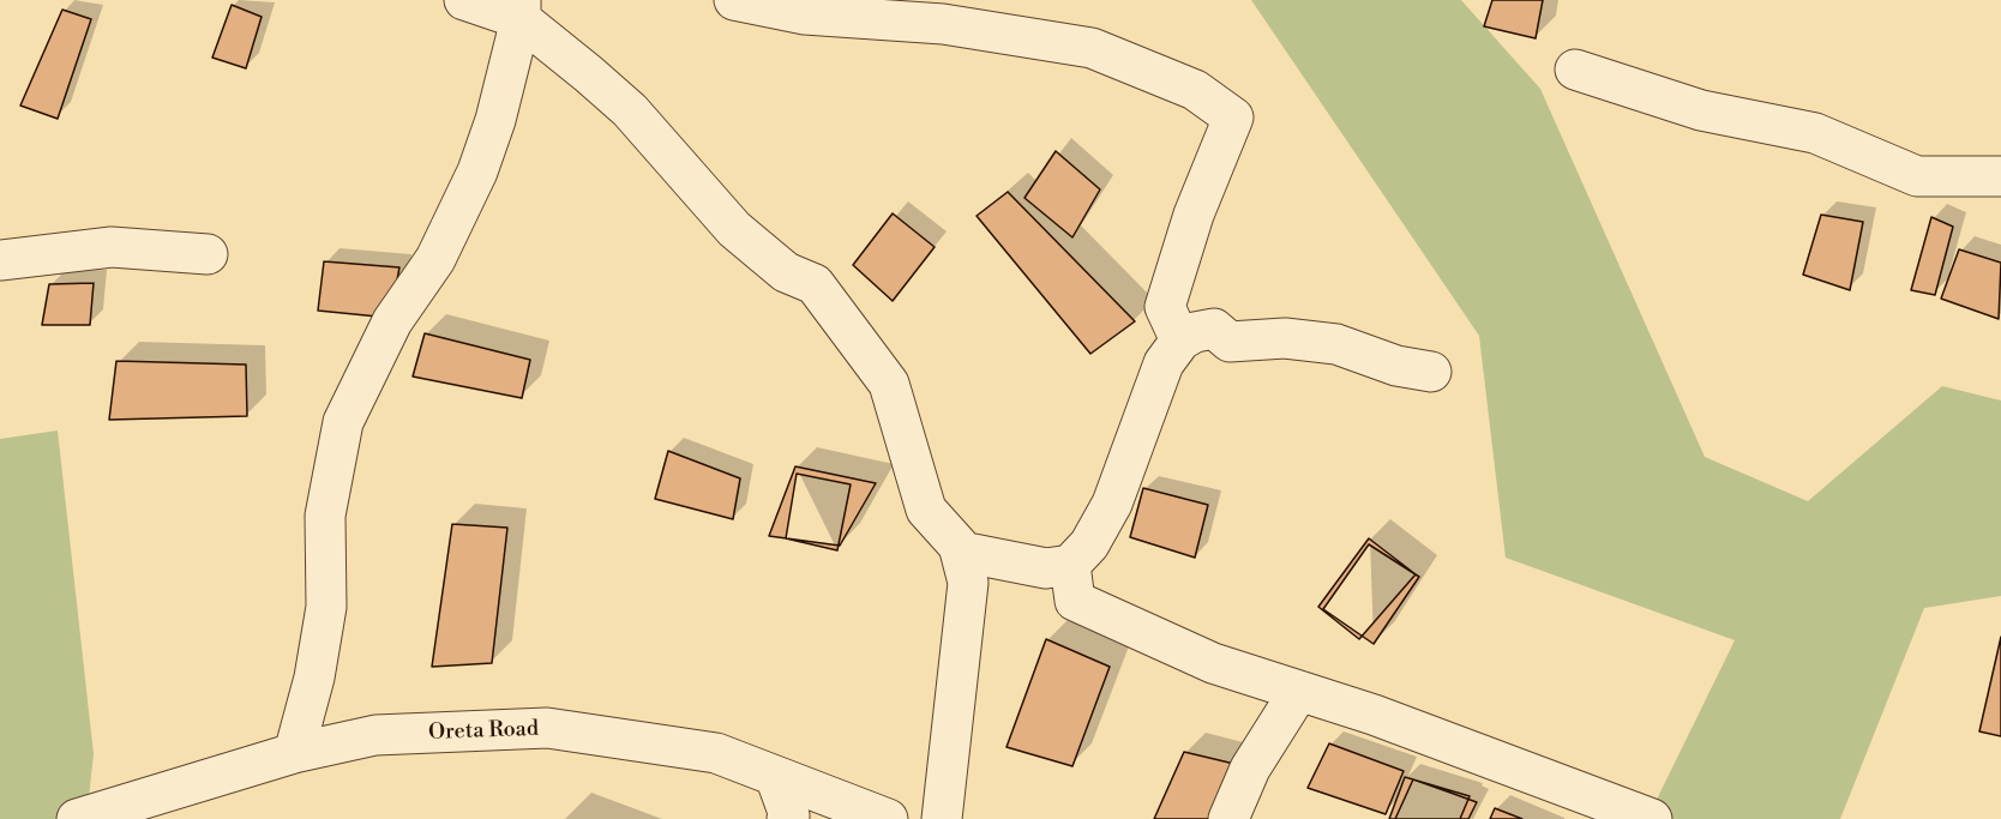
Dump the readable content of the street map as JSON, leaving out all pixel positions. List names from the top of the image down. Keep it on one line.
{"streets":{"street":["Oreta Road"]}}
